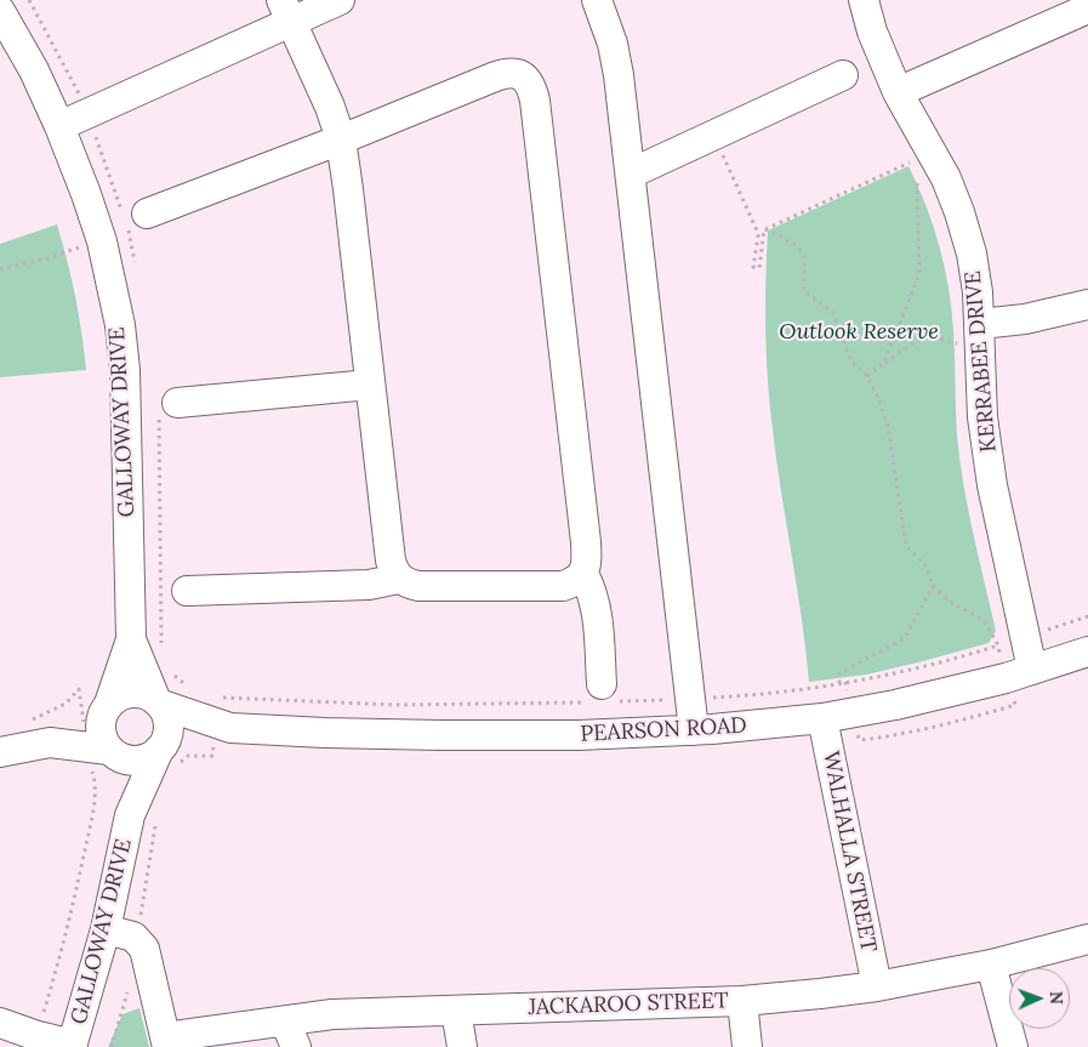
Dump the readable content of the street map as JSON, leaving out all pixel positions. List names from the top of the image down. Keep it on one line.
{"streets":{"street":["KERRABEE DRIVE","GALLOWAY DRIVE","PEARSON ROAD","WALHALLA STREET","JACKAROO STREET"]},"crossings":[["KERRABEE DRIVE","PEARSON ROAD"],["GALLOWAY DRIVE","PEARSON ROAD"],["PEARSON ROAD","WALHALLA STREET"],["WALHALLA STREET","JACKAROO STREET"]],"parks":["Outlook Reserve"],"north":"right"}
